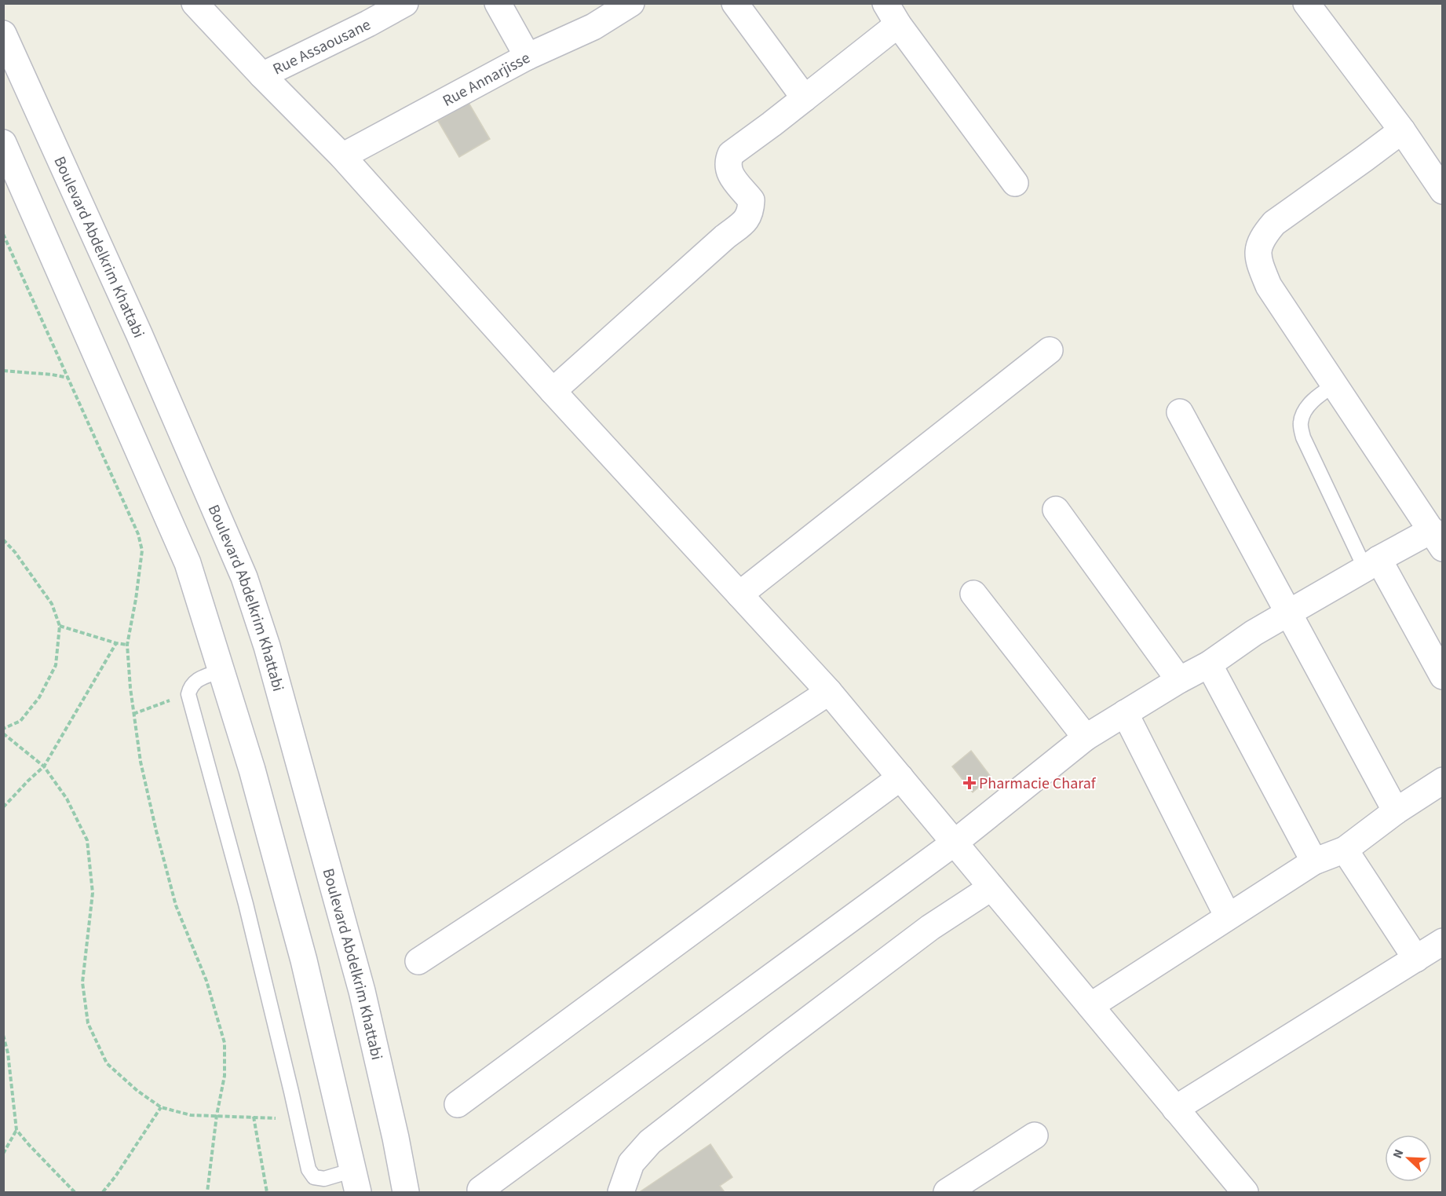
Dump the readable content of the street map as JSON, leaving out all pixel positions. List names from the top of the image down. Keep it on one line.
{"streets":{"street":["Rue Assaousane","Rue Annarjisse","Boulevard Abdelkrim Khattabi"]},"places":{"health":["Pharmacie Charaf"]},"north":"top left"}
